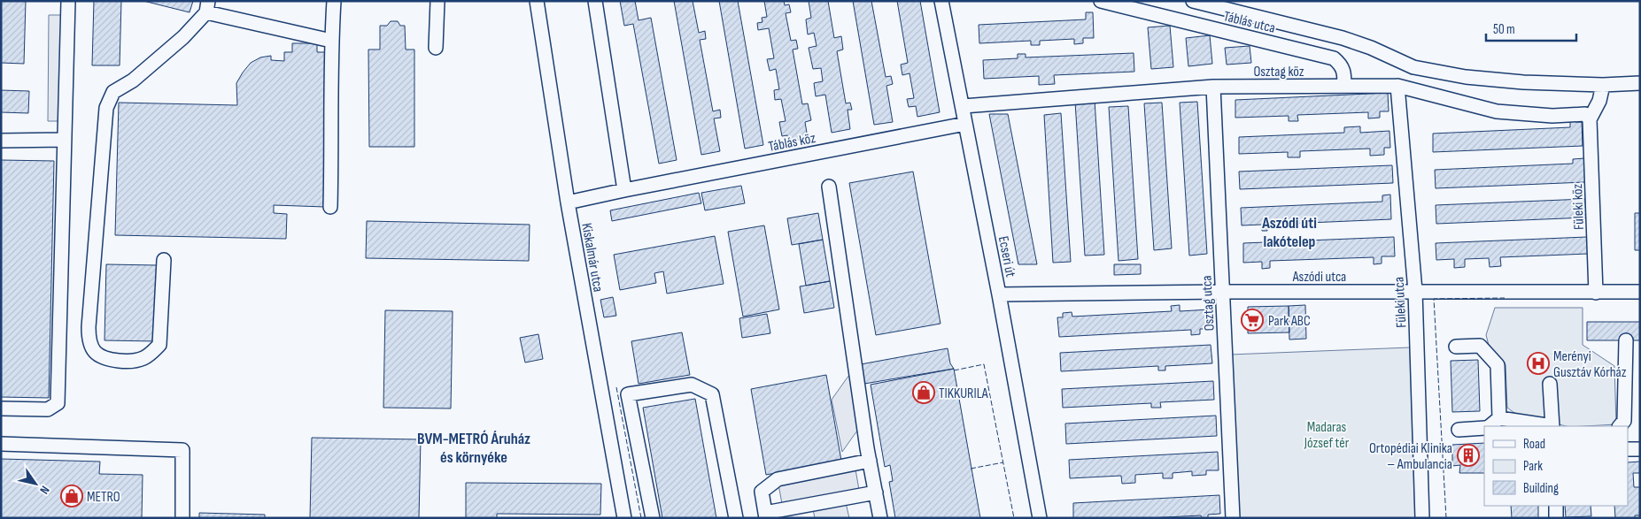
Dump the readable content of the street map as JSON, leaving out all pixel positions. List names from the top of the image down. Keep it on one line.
{"streets":{"street":["Táblás utca","Osztag köz","Táblás köz","Füleki köz","Ecseri út","Kiskalmár utca","Aszódi utca","Füleki utca","Osztag utca"]},"crossings":[["Táblás utca","Osztag köz"],["Osztag köz","Füleki köz"],["Osztag köz","Ecseri út"],["Osztag köz","Füleki utca"],["Osztag köz","Osztag utca"],["Táblás köz","Ecseri út"],["Táblás köz","Kiskalmár utca"],["Füleki köz","Aszódi utca"],["Ecseri út","Aszódi utca"],["Aszódi utca","Füleki utca"],["Aszódi utca","Osztag utca"]],"districts":["Aszódi úti lakótelep","BVM-METRÓ Áruház és környéke"],"parks":["Madaras József tér"],"places":{"supermarket":["Park ABC"],"hospital":["Merényi Gusztáv Kórház"],"shop":["TIKKURILA","METRO"],"building":["Ortopédiai Klinika – Ambulancia"]},"legend":["Road","Park","Building"],"scale_bar":"50 m","north":"bottom right"}
